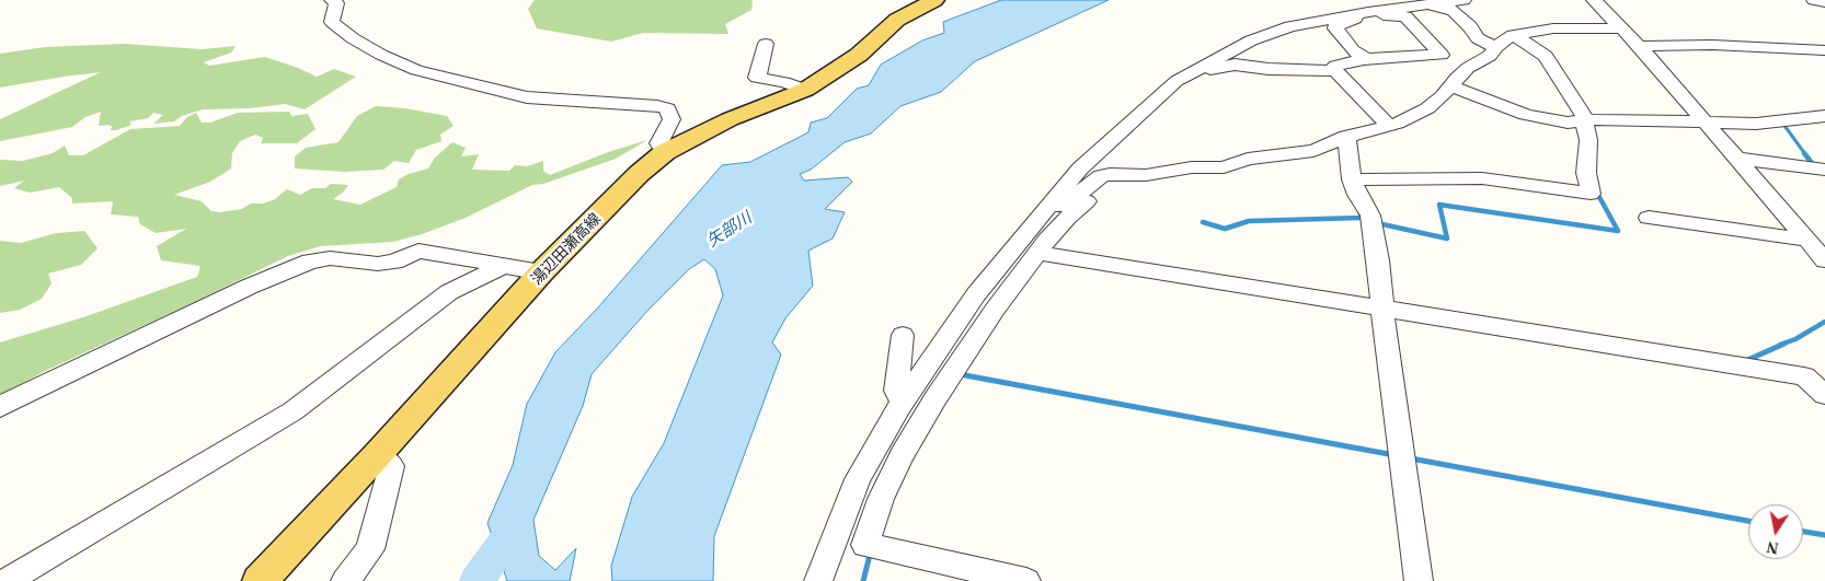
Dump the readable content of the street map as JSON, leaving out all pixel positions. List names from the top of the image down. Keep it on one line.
{"streets":{"main road":["湯辺田瀬高線"]},"water":["矢部川"],"north":"bottom"}
